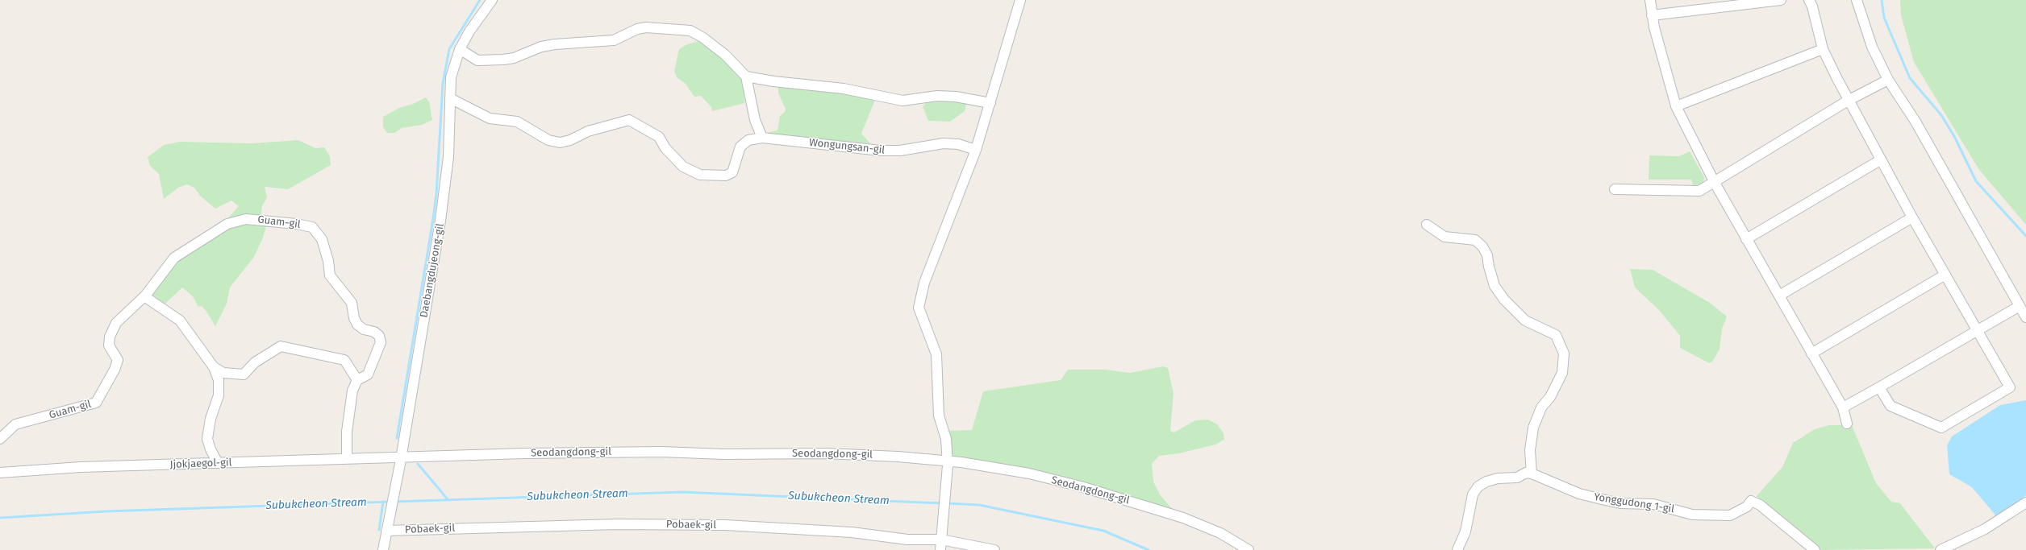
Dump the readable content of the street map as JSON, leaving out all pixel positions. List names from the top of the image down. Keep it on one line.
{"streets":{"street":["Wongungsan-gil","Guam-gil","Daebangdujeong-gil","Seodangdong-gil","Jjokjaegol-gil","Yonggudong 1-gil","Pobaek-gil"]},"crossings":[["Wongungsan-gil","Daebangdujeong-gil"],["Daebangdujeong-gil","Seodangdong-gil"],["Daebangdujeong-gil","Jjokjaegol-gil"],["Daebangdujeong-gil","Pobaek-gil"],["Seodangdong-gil","Jjokjaegol-gil"]],"water":["Subukcheon Stream"]}
